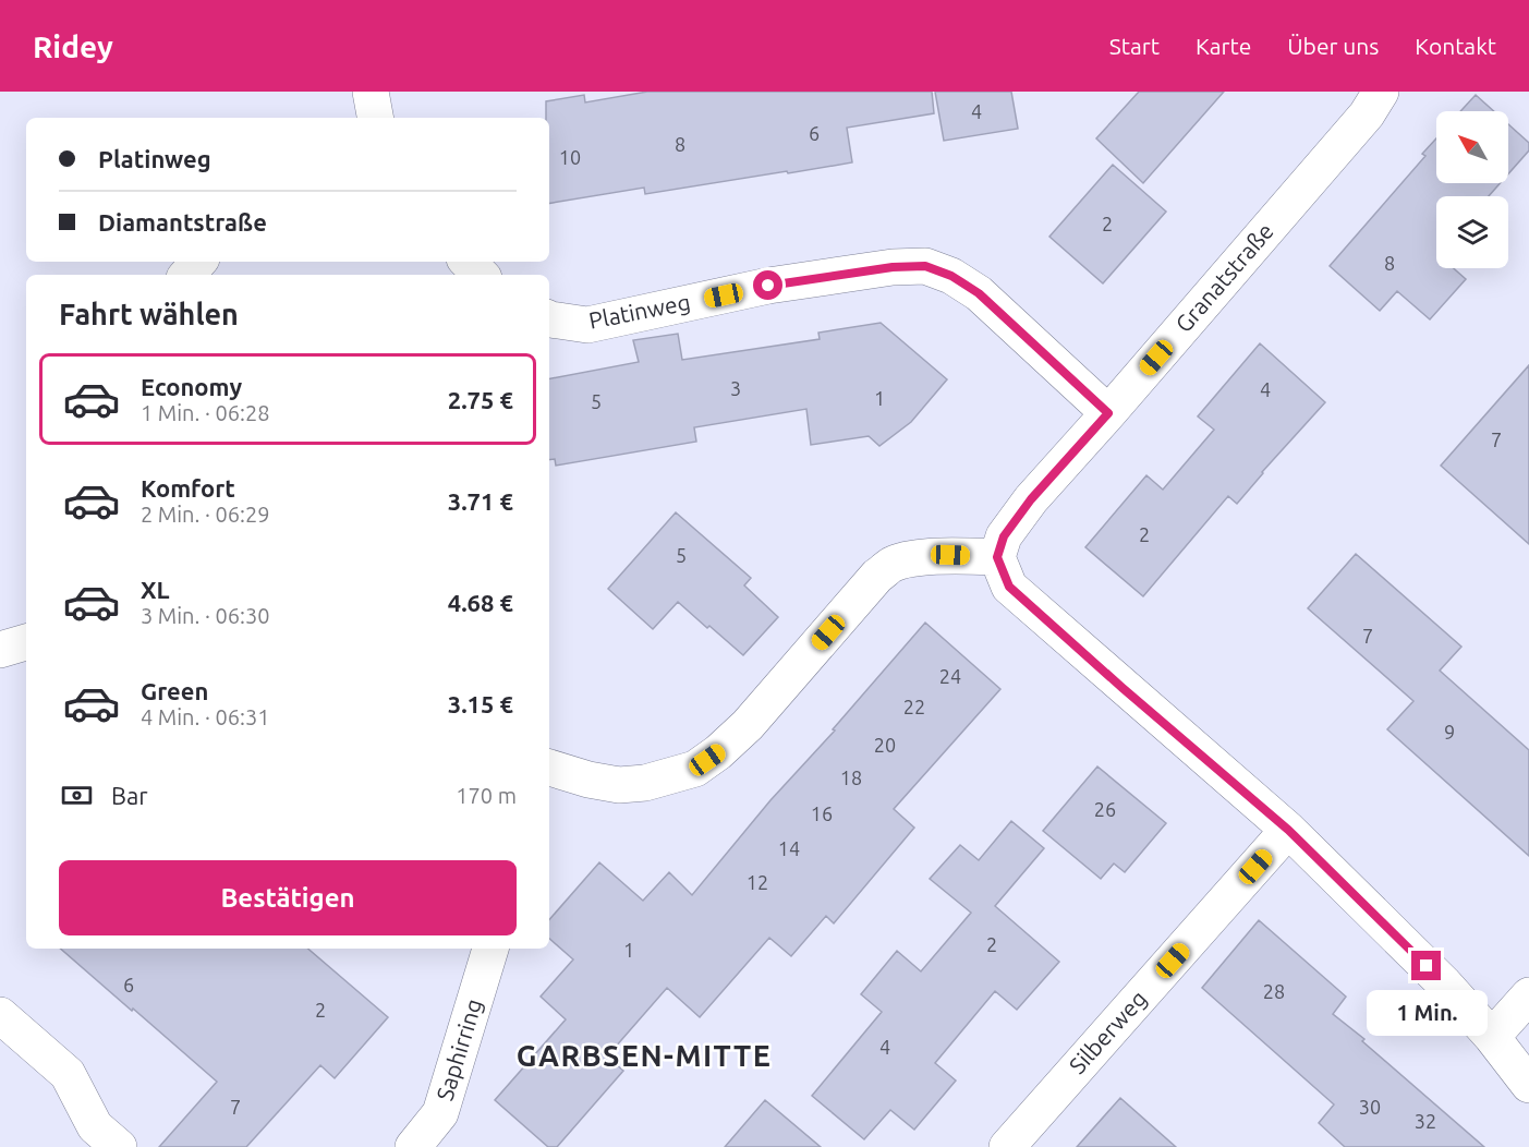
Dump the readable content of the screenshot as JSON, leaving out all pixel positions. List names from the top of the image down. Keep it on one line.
{"streets":{"street":["Granatstraße","Platinweg","Silberweg","Saphirring"]},"crossings":[["Granatstraße","Platinweg"]],"districts":["GARBSEN-MITTE"],"house_numbers":["4","6","8","10","2","8","3","4","1","5","7","2","5","7","24","22","9","20","18","26","16","14","12","2","1","6","28","2","4","7","30","32"],"north":"top left","page":{"header":"Ridey","nav":["Start","Karte","Über uns","Kontakt"],"banner":["Platinweg","Diamantstraße"],"heading":"Fahrt wählen","list":[{"name":"Economy","note":"1 Min. · 06:28","value":"2.75 €"},{"name":"Komfort","note":"2 Min. · 06:29","value":"3.71 €"},{"name":"XL","note":"3 Min. · 06:30","value":"4.68 €"},{"name":"Green","note":"4 Min. · 06:31","value":"3.15 €"}],"pay":["Bar","170 m"],"buttons":"Bestätigen","bubble":"1 Min."}}
